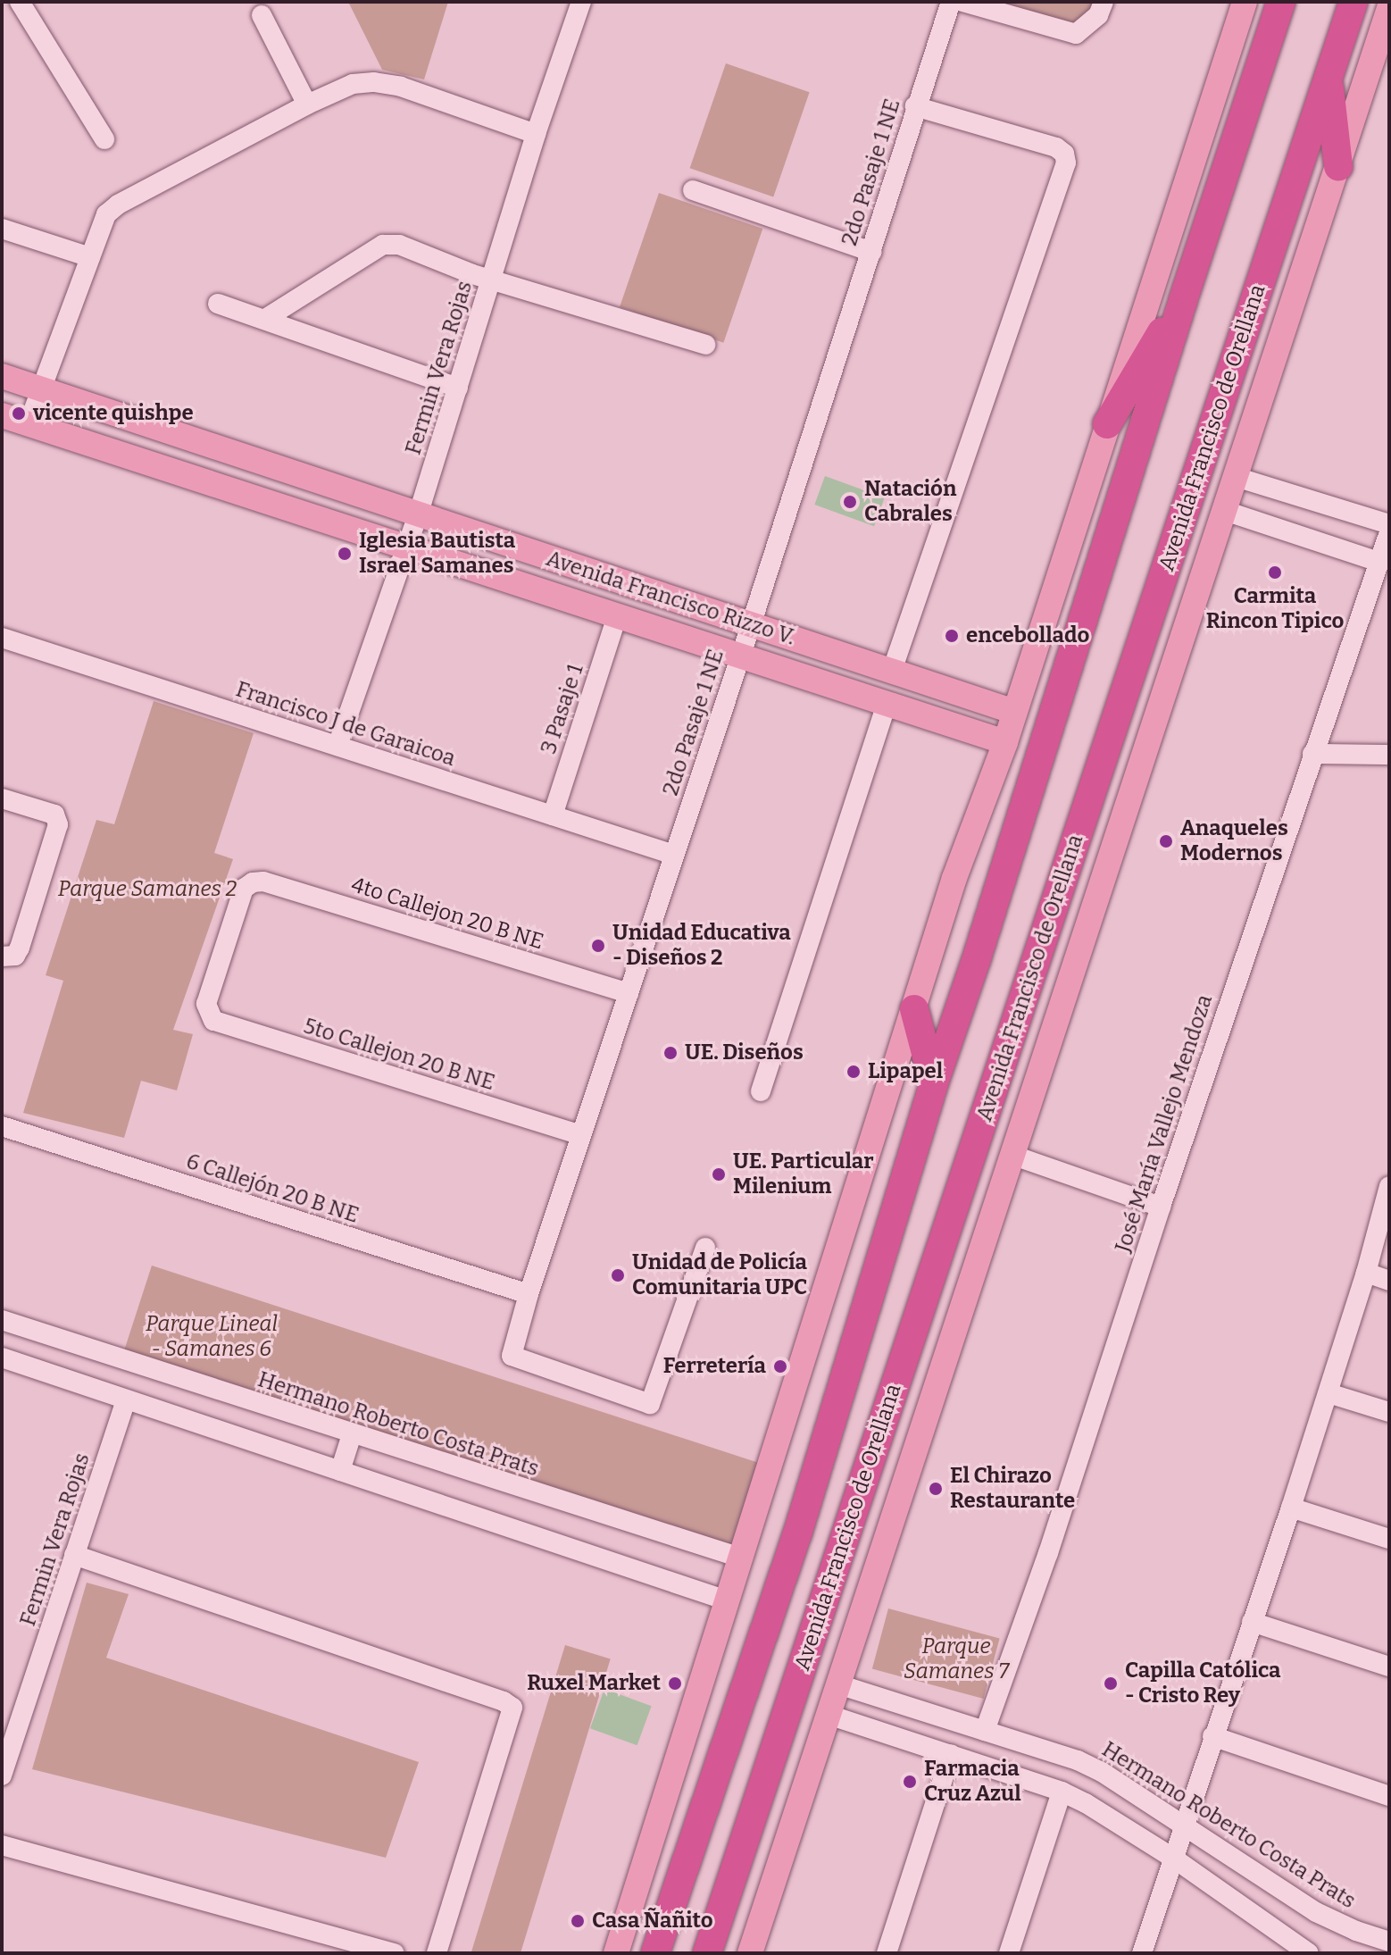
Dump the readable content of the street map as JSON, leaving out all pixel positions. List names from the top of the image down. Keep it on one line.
{"streets":{"highway":["Avenida Francisco de Orellana"],"main road":["Avenida Francisco Rizzo V."],"street":["2do Pasaje 1 NE","Fermin Vera Rojas","3 Pasaje 1","Francisco J de Garaicoa","4to Callejon 20 B NE","5to Callejon 20 B NE","José María Vallejo Mendoza","6 Callejón 20 B NE","Hermano Roberto Costa Prats"]},"crossings":[["2do Pasaje 1 NE","Avenida Francisco Rizzo V."],["2do Pasaje 1 NE","Francisco J de Garaicoa"],["2do Pasaje 1 NE","4to Callejon 20 B NE"],["2do Pasaje 1 NE","5to Callejon 20 B NE"],["2do Pasaje 1 NE","6 Callejón 20 B NE"],["Fermin Vera Rojas","Avenida Francisco Rizzo V."],["Fermin Vera Rojas","Francisco J de Garaicoa"],["Avenida Francisco de Orellana","Hermano Roberto Costa Prats"],["Avenida Francisco Rizzo V.","3 Pasaje 1"],["3 Pasaje 1","Francisco J de Garaicoa"],["4to Callejon 20 B NE","5to Callejon 20 B NE"],["José María Vallejo Mendoza","Hermano Roberto Costa Prats"]],"parks":["Parque Samanes 2","Parque Lineal - Samanes 6","Parque Samanes 7"],"places":["vicente quishpe","Natación Cabrales","Iglesia Bautista Israel Samanes","Carmita Rincon Tipico","encebollado","Anaqueles Modernos","Unidad Educativa - Diseños 2","UE. Diseños","Lipapel","UE. Particular Milenium","Unidad de Policía Comunitaria UPC","Ferretería","El Chirazo Restaurante","Ruxel Market","Capilla Católica - Cristo Rey","Farmacia Cruz Azul","Casa Ñañito"]}
